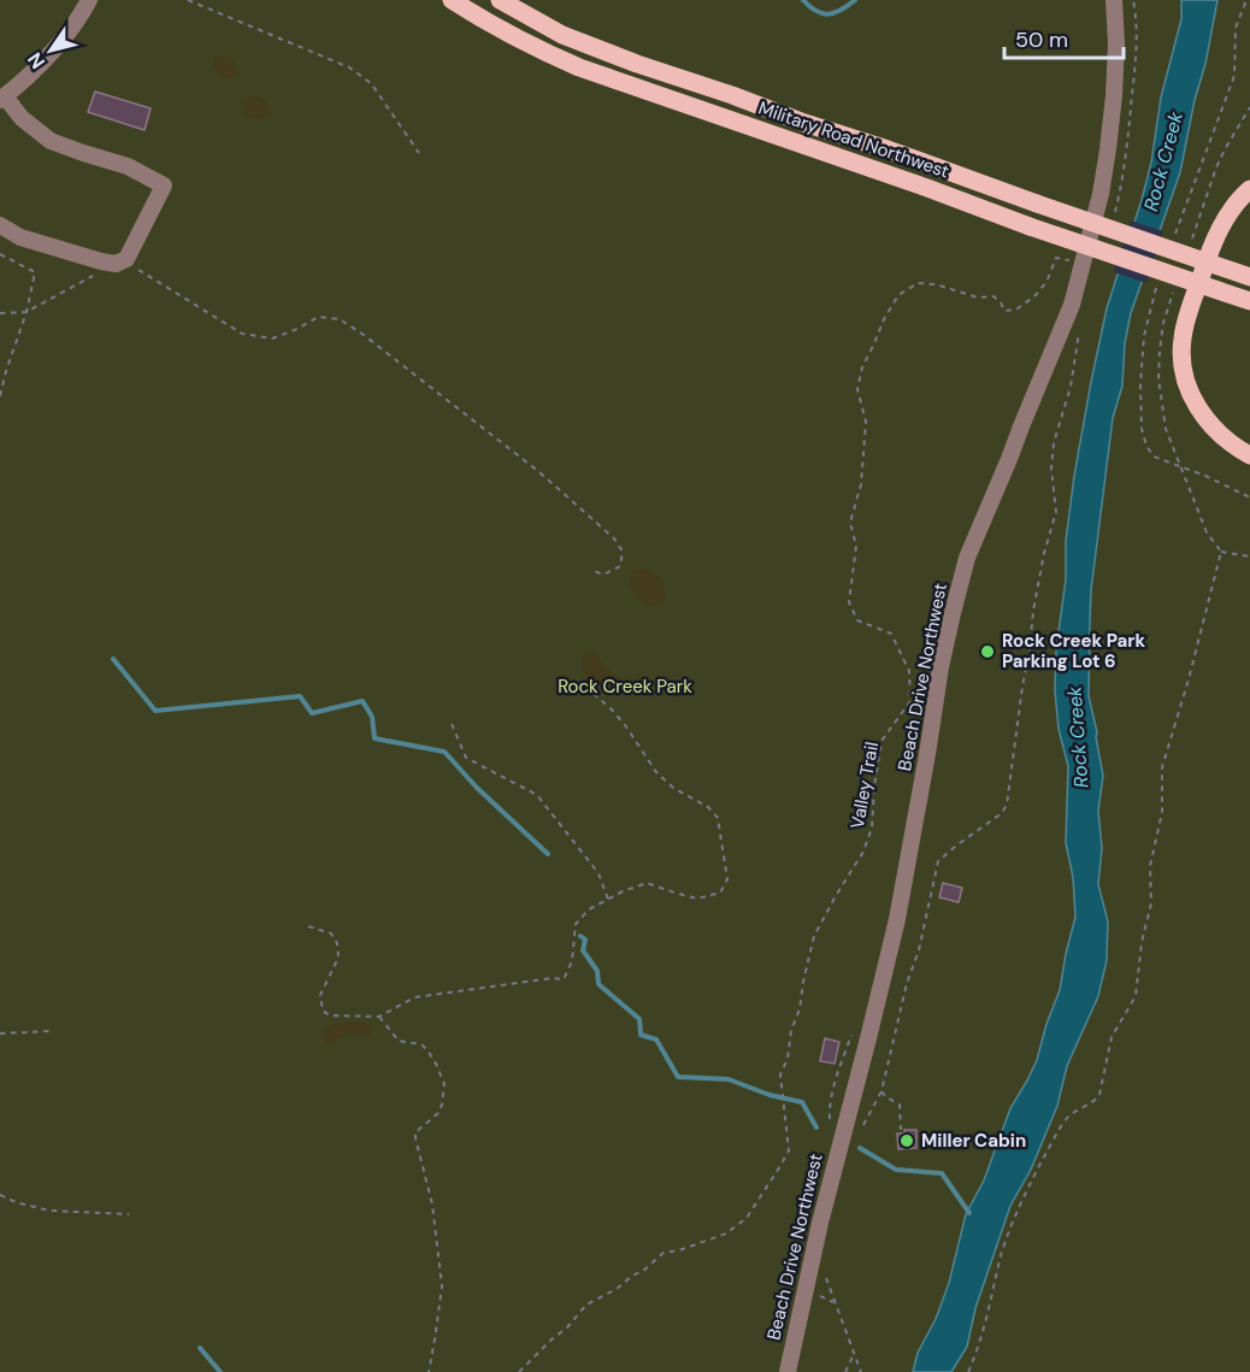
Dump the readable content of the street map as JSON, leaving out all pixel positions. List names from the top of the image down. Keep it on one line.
{"streets":{"main road":["Military Road Northwest"],"street":["Beach Drive Northwest"],"path":["Valley Trail"]},"crossings":[["Beach Drive Northwest","Valley Trail"]],"water":["Rock Creek"],"parks":["Rock Creek Park"],"places":["Rock Creek Park Parking Lot 6","Miller Cabin"],"scale_bar":"50 m","north":"bottom left"}
